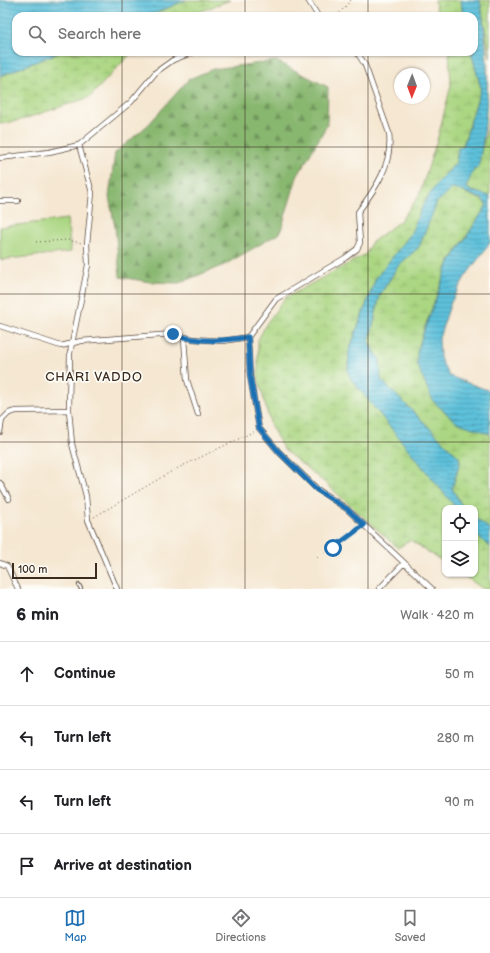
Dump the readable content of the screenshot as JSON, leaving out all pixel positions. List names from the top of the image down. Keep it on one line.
{"districts":["CHARI VADDO"],"scale_bar":"100 m","north":"bottom","page":{"search":"Search here","scale":"100 m","heading":["6 min","Walk · 420 m"],"list":[["Continue","50 m"],["Turn left","280 m"],["Turn left","90 m"],"Arrive at destination"],"nav":["Map","Directions","Saved"]}}
